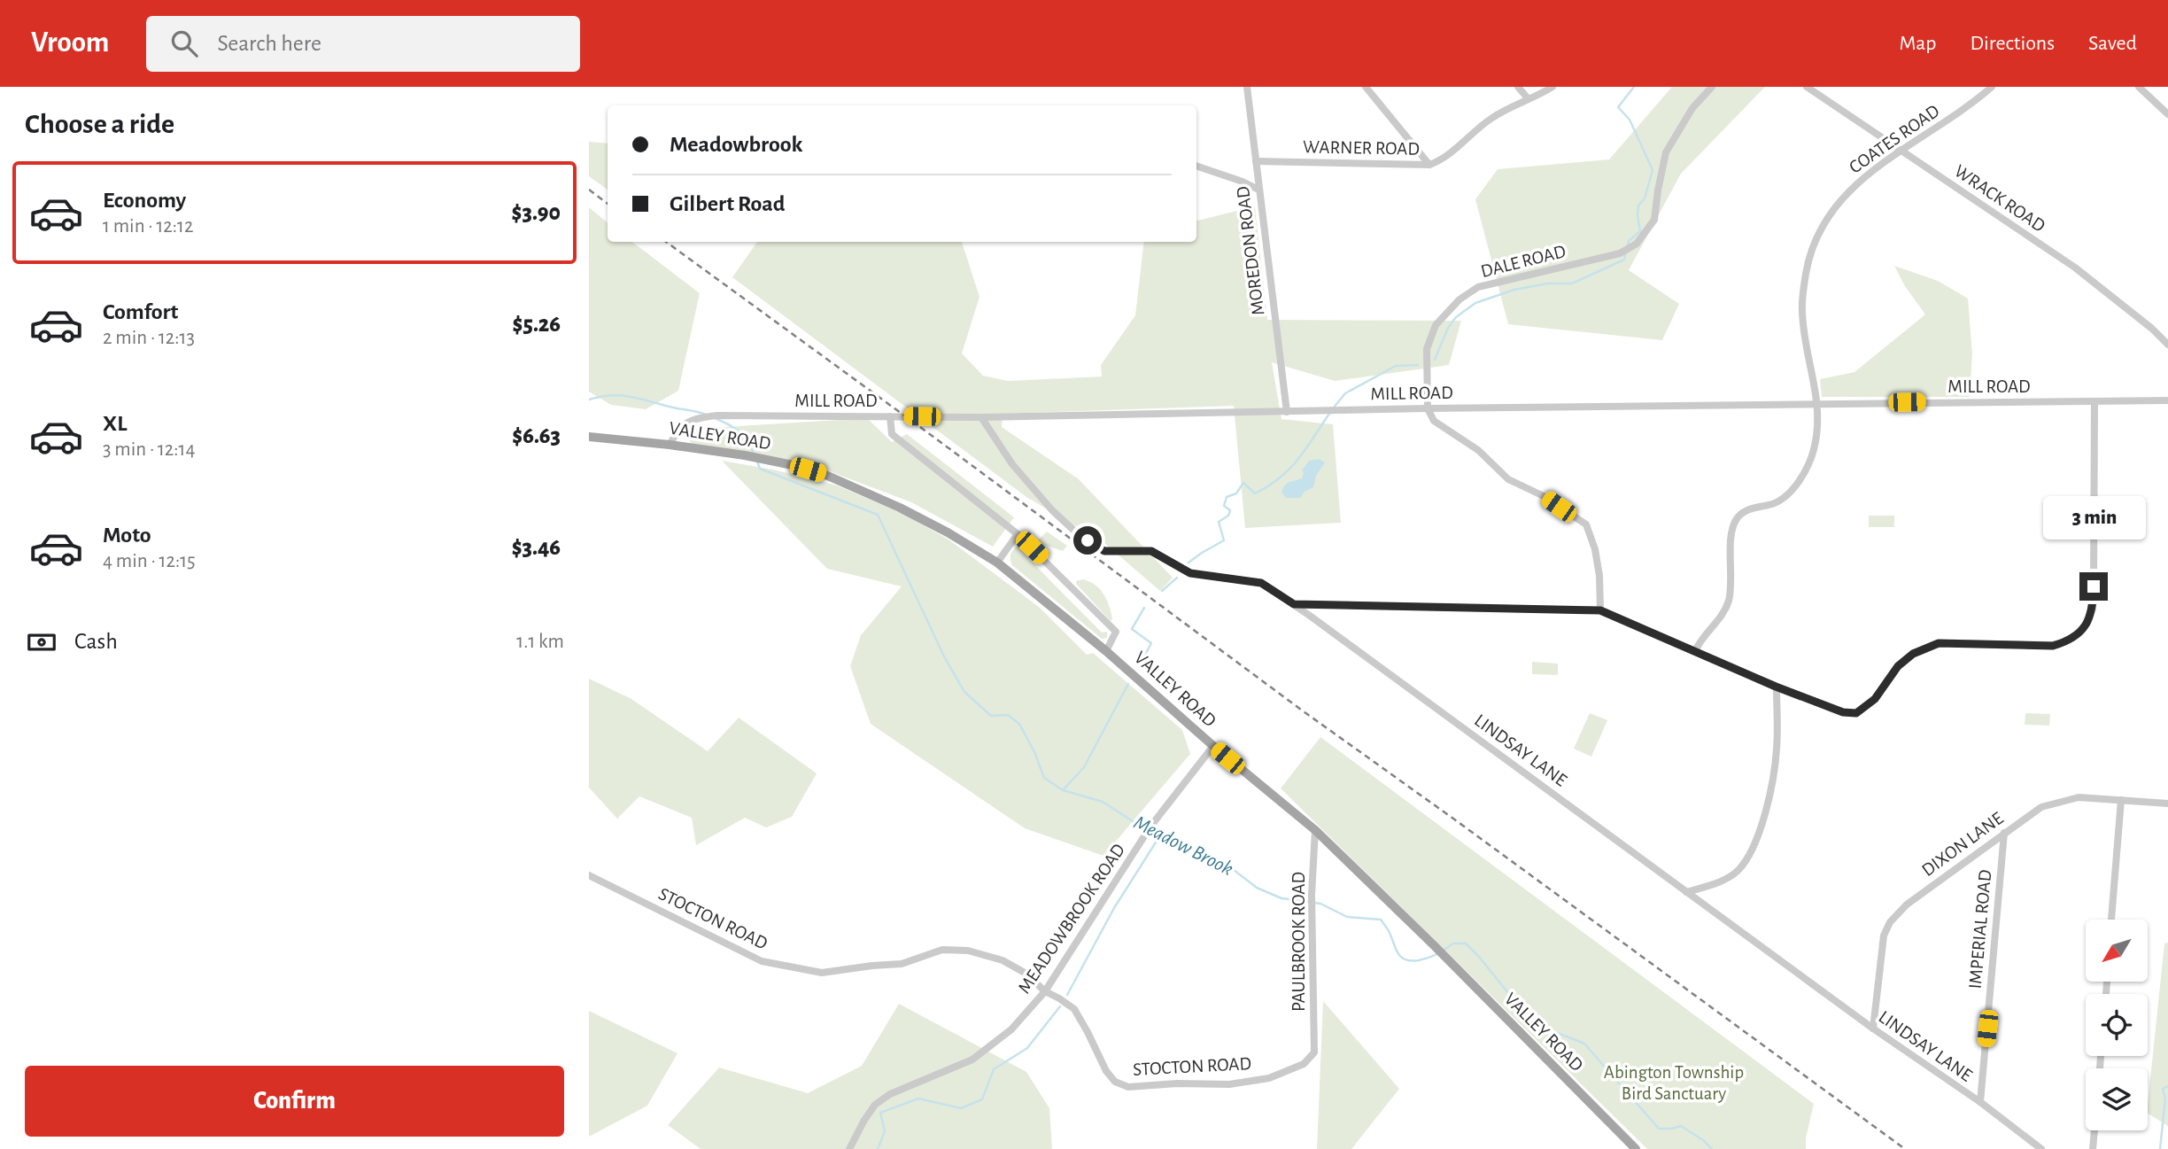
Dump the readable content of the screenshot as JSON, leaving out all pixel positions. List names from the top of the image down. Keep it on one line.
{"streets":{"main road":["VALLEY ROAD"],"street":["COATES ROAD","WARNER ROAD","WRACK ROAD","MOREDON ROAD","DALE ROAD","MILL ROAD","LINDSAY LANE","DIXON LANE","STOCTON ROAD","MEADOWBROOK ROAD","IMPERIAL ROAD","PAULBROOK ROAD"]},"crossings":[["COATES ROAD","WRACK ROAD"],["COATES ROAD","MILL ROAD"],["WARNER ROAD","MOREDON ROAD"],["MOREDON ROAD","MILL ROAD"],["DALE ROAD","MILL ROAD"],["MILL ROAD","VALLEY ROAD"],["MILL ROAD","LINDSAY LANE"],["VALLEY ROAD","MEADOWBROOK ROAD"],["VALLEY ROAD","PAULBROOK ROAD"],["LINDSAY LANE","DIXON LANE"],["LINDSAY LANE","IMPERIAL ROAD"],["DIXON LANE","IMPERIAL ROAD"],["STOCTON ROAD","MEADOWBROOK ROAD"],["STOCTON ROAD","PAULBROOK ROAD"]],"water":["Meadow Brook"],"parks":["Abington Township Bird Sanctuary"],"north":"bottom left","page":{"header":"Vroom","search":"Search here","nav":["Map","Directions","Saved"],"heading":"Choose a ride","banner":["Meadowbrook","Gilbert Road"],"list":[{"name":"Economy","note":"1 min · 12:12","value":"$3.90"},{"name":"Comfort","note":"2 min · 12:13","value":"$5.26"},{"name":"XL","note":"3 min · 12:14","value":"$6.63"},{"name":"Moto","note":"4 min · 12:15","value":"$3.46"}],"bubble":"3 min","pay":["Cash","1.1 km"],"buttons":"Confirm"}}
